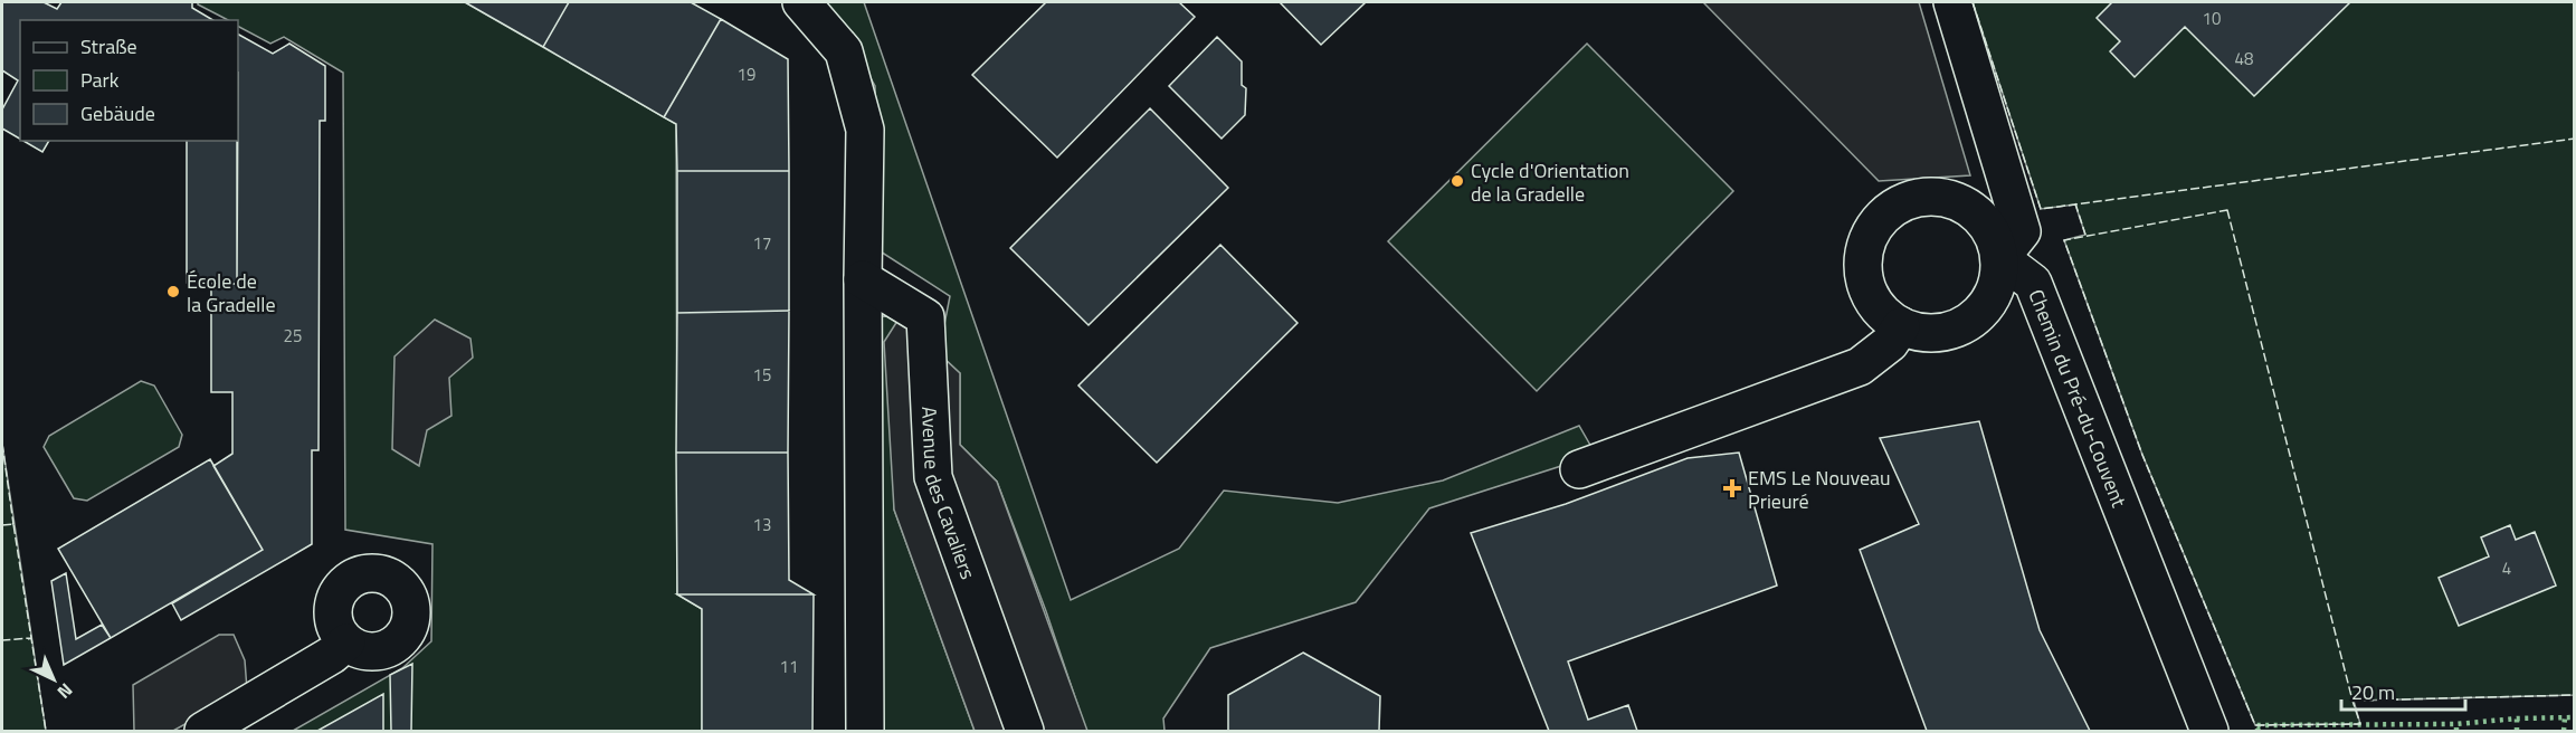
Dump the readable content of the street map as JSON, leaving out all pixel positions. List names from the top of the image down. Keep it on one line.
{"streets":{"street":["Chemin du Pré-du-Couvent","Avenue des Cavaliers"]},"places":{"other":["Cycle d'Orientation de la Gradelle","École de la Gradelle"],"health":["EMS Le Nouveau Prieuré"]},"house_numbers":["10","48","19","17","25","15","13","4","11"],"legend":["Straße","Park","Gebäude"],"scale_bar":"20 m","north":"bottom right"}
